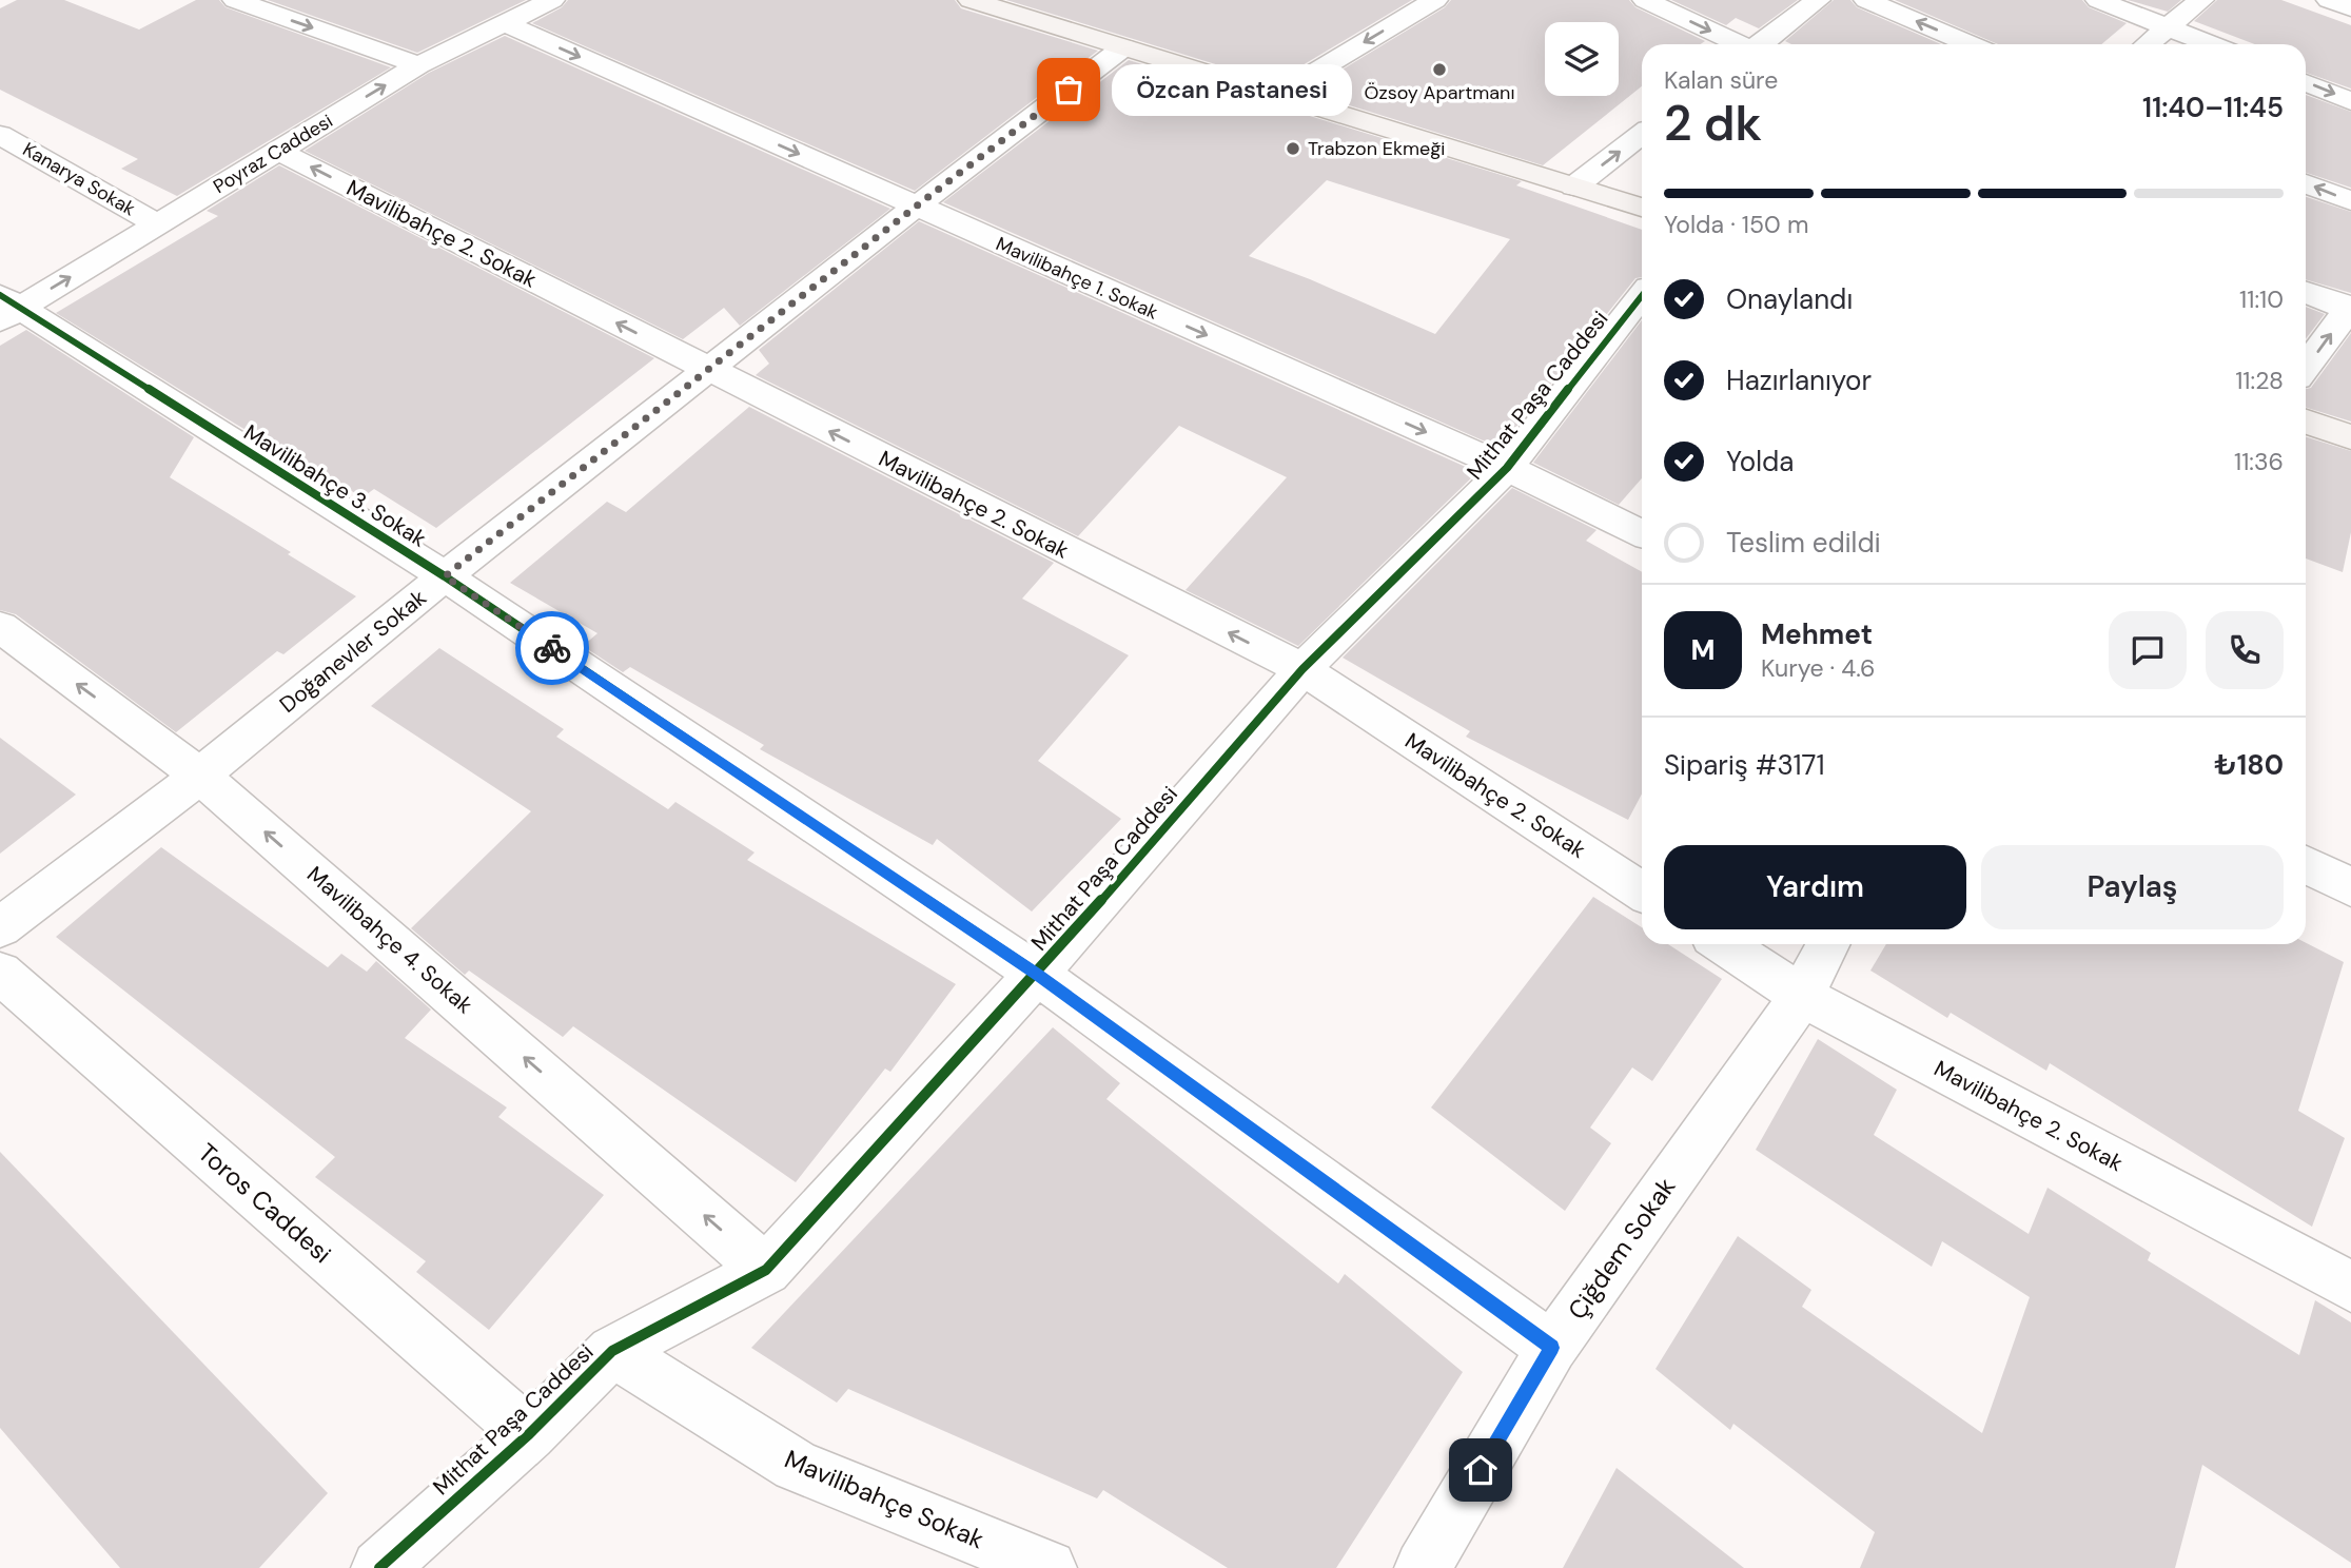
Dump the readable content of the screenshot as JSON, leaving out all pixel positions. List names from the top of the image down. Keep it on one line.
{"streets":{"street":["Poyraz Caddesi","Kanarya Sokak","Mavilibahçe 2. Sokak","Mavilibahçe 1. Sokak","Mithat Paşa Caddesi","Mavilibahçe 3. Sokak","Doğanevler Sokak","Mavilibahçe 4. Sokak","Toros Caddesi","Çiğdem Sokak","Mavilibahçe Sokak"]},"crossings":[["Poyraz Caddesi","Kanarya Sokak"],["Poyraz Caddesi","Mavilibahçe 2. Sokak"],["Poyraz Caddesi","Mavilibahçe 1. Sokak"],["Poyraz Caddesi","Mavilibahçe 3. Sokak"],["Mavilibahçe 2. Sokak","Mithat Paşa Caddesi"],["Mavilibahçe 2. Sokak","Doğanevler Sokak"],["Mavilibahçe 2. Sokak","Çiğdem Sokak"],["Mavilibahçe 1. Sokak","Mithat Paşa Caddesi"],["Mavilibahçe 1. Sokak","Doğanevler Sokak"],["Mithat Paşa Caddesi","Mavilibahçe 3. Sokak"],["Mithat Paşa Caddesi","Mavilibahçe 4. Sokak"],["Mithat Paşa Caddesi","Toros Caddesi"],["Mithat Paşa Caddesi","Mavilibahçe Sokak"],["Mavilibahçe 3. Sokak","Doğanevler Sokak"],["Mavilibahçe 3. Sokak","Çiğdem Sokak"],["Doğanevler Sokak","Mavilibahçe 4. Sokak"]],"one_way":["Poyraz Caddesi","Mavilibahçe 2. Sokak","Mavilibahçe 1. Sokak","Mavilibahçe 4. Sokak"],"places":["Özsoy Apartmanı","Özcan Pastanesi","Trabzon Ekmeği"],"page":{"heading":["2 dk","Kalan süre","11:40–11:45"],"panel":["Mehmet","Kurye · 4.6","Sipariş #3171","₺180"],"bubble":"Özcan Pastanesi","bar":"Yolda · 150 m","list":[["Onaylandı","11:10"],["Hazırlanıyor","11:28"],["Yolda","11:36"],"Teslim edildi"],"round":"M","buttons":["Yardım","Paylaş"]}}
